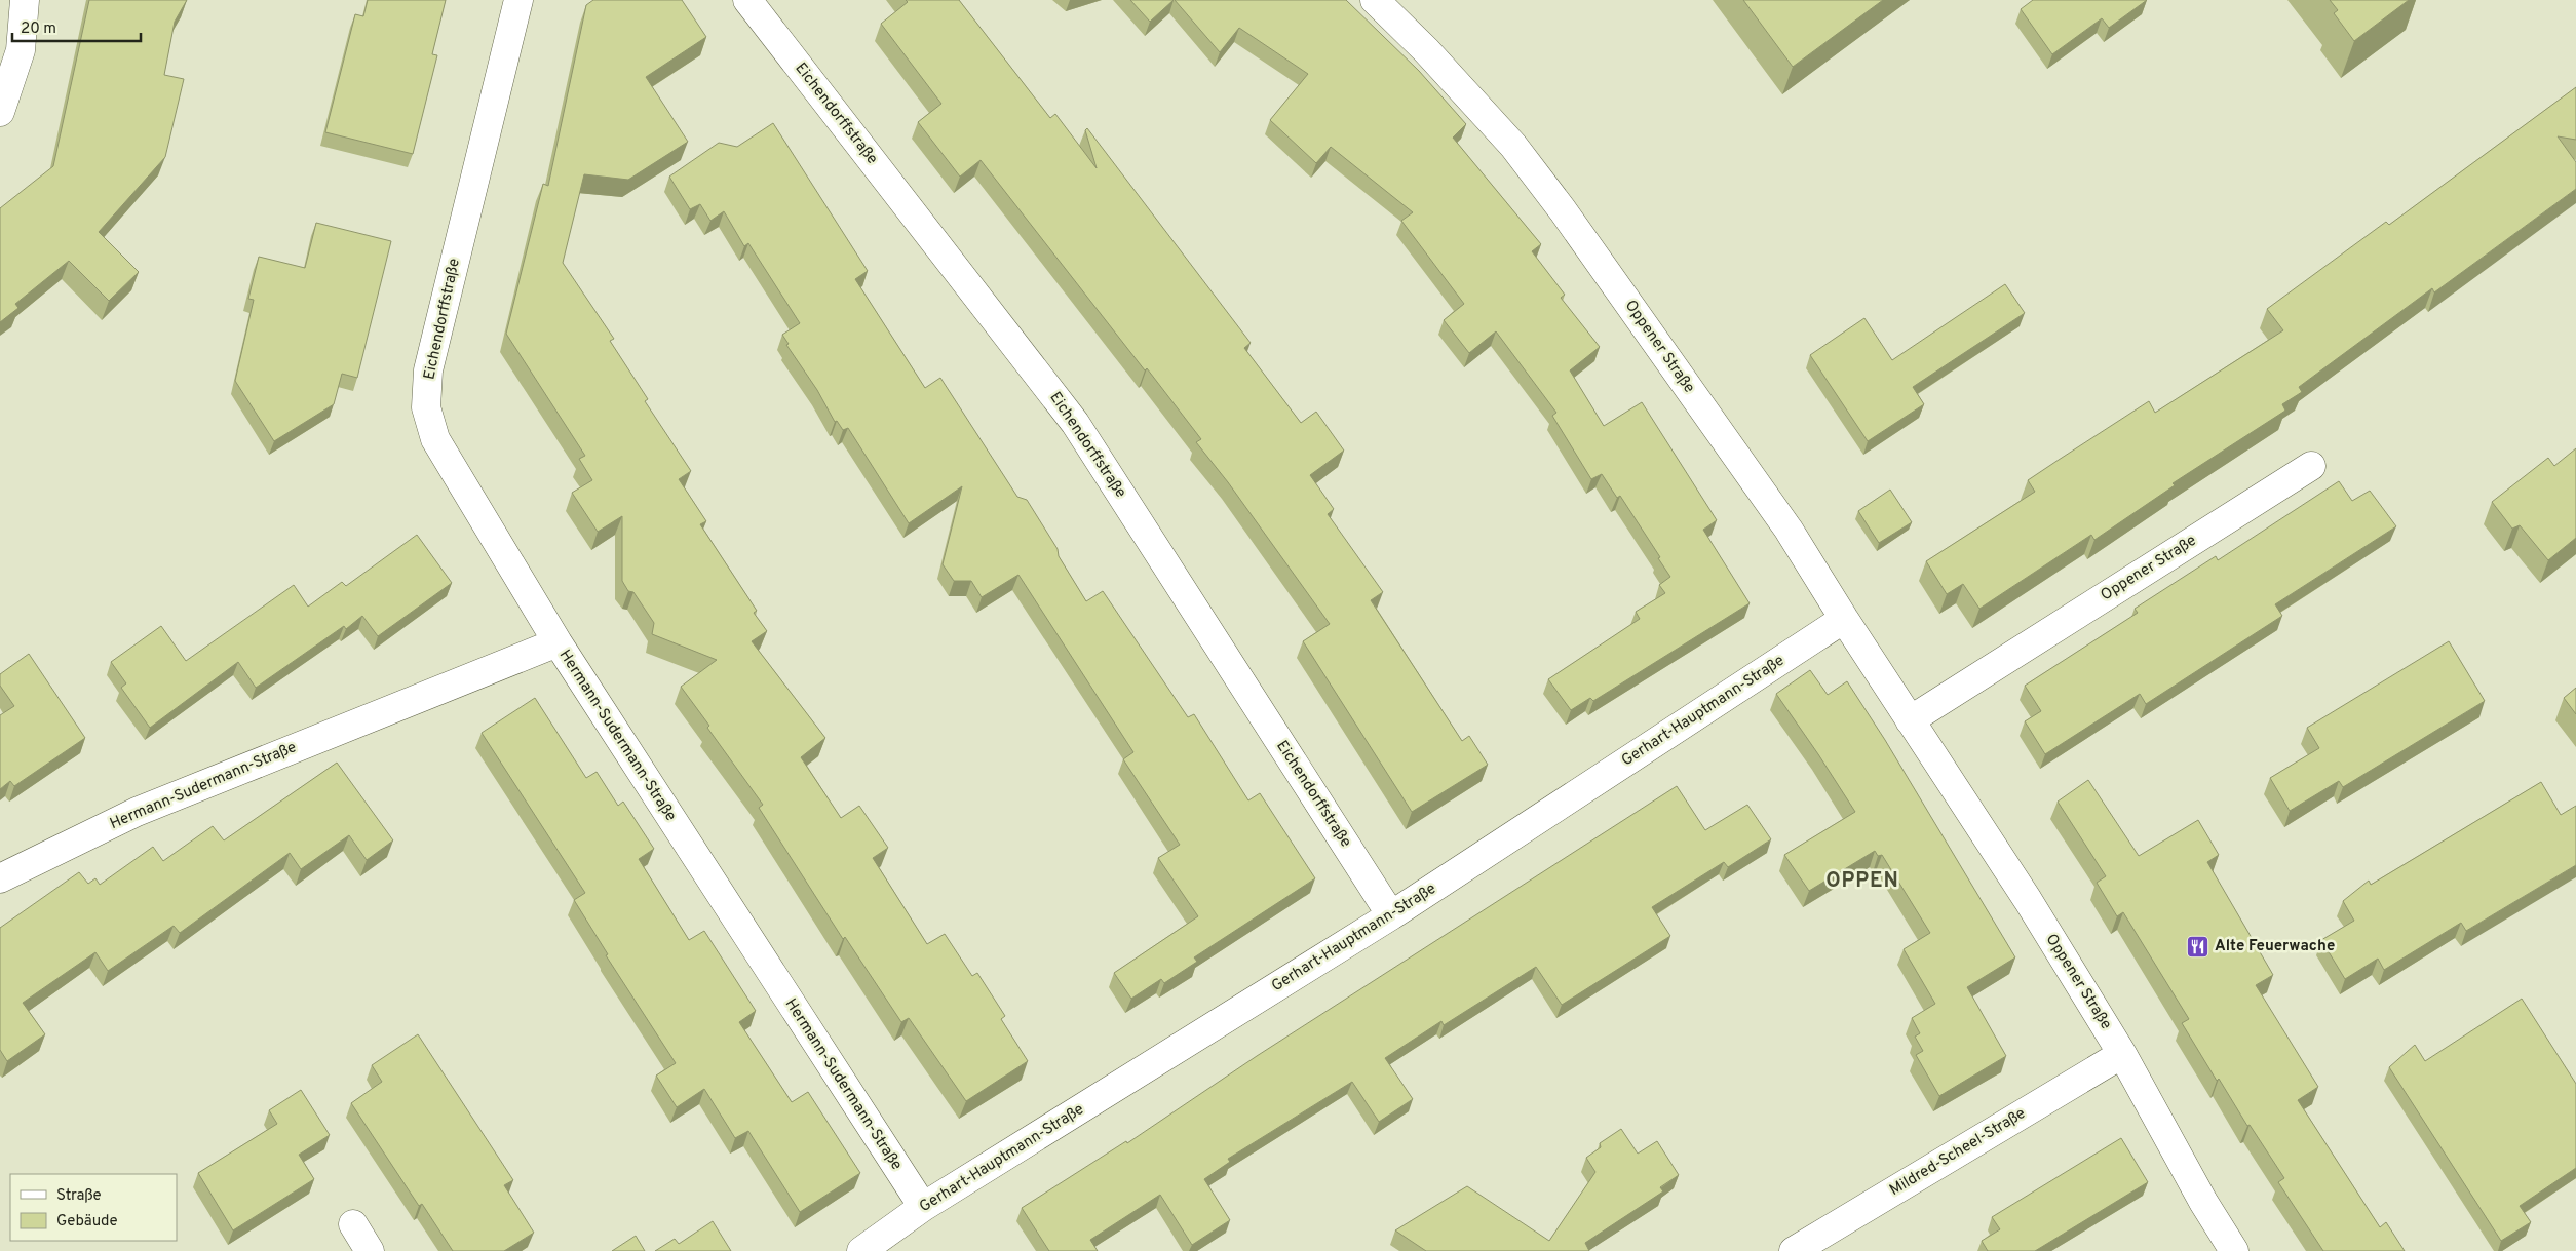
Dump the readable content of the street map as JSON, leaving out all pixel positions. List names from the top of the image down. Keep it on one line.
{"streets":{"street":["Eichendorffstraße","Oppener Straße","Gerhart-Hauptmann-Straße","Hermann-Sudermann-Straße","Mildred-Scheel-Straße"]},"crossings":[["Eichendorffstraße","Gerhart-Hauptmann-Straße"],["Eichendorffstraße","Hermann-Sudermann-Straße"],["Oppener Straße","Gerhart-Hauptmann-Straße"],["Oppener Straße","Mildred-Scheel-Straße"],["Gerhart-Hauptmann-Straße","Hermann-Sudermann-Straße"]],"districts":["OPPEN"],"places":{"restaurant":["Alte Feuerwache"]},"legend":["Straße","Gebäude"],"scale_bar":"20 m"}
